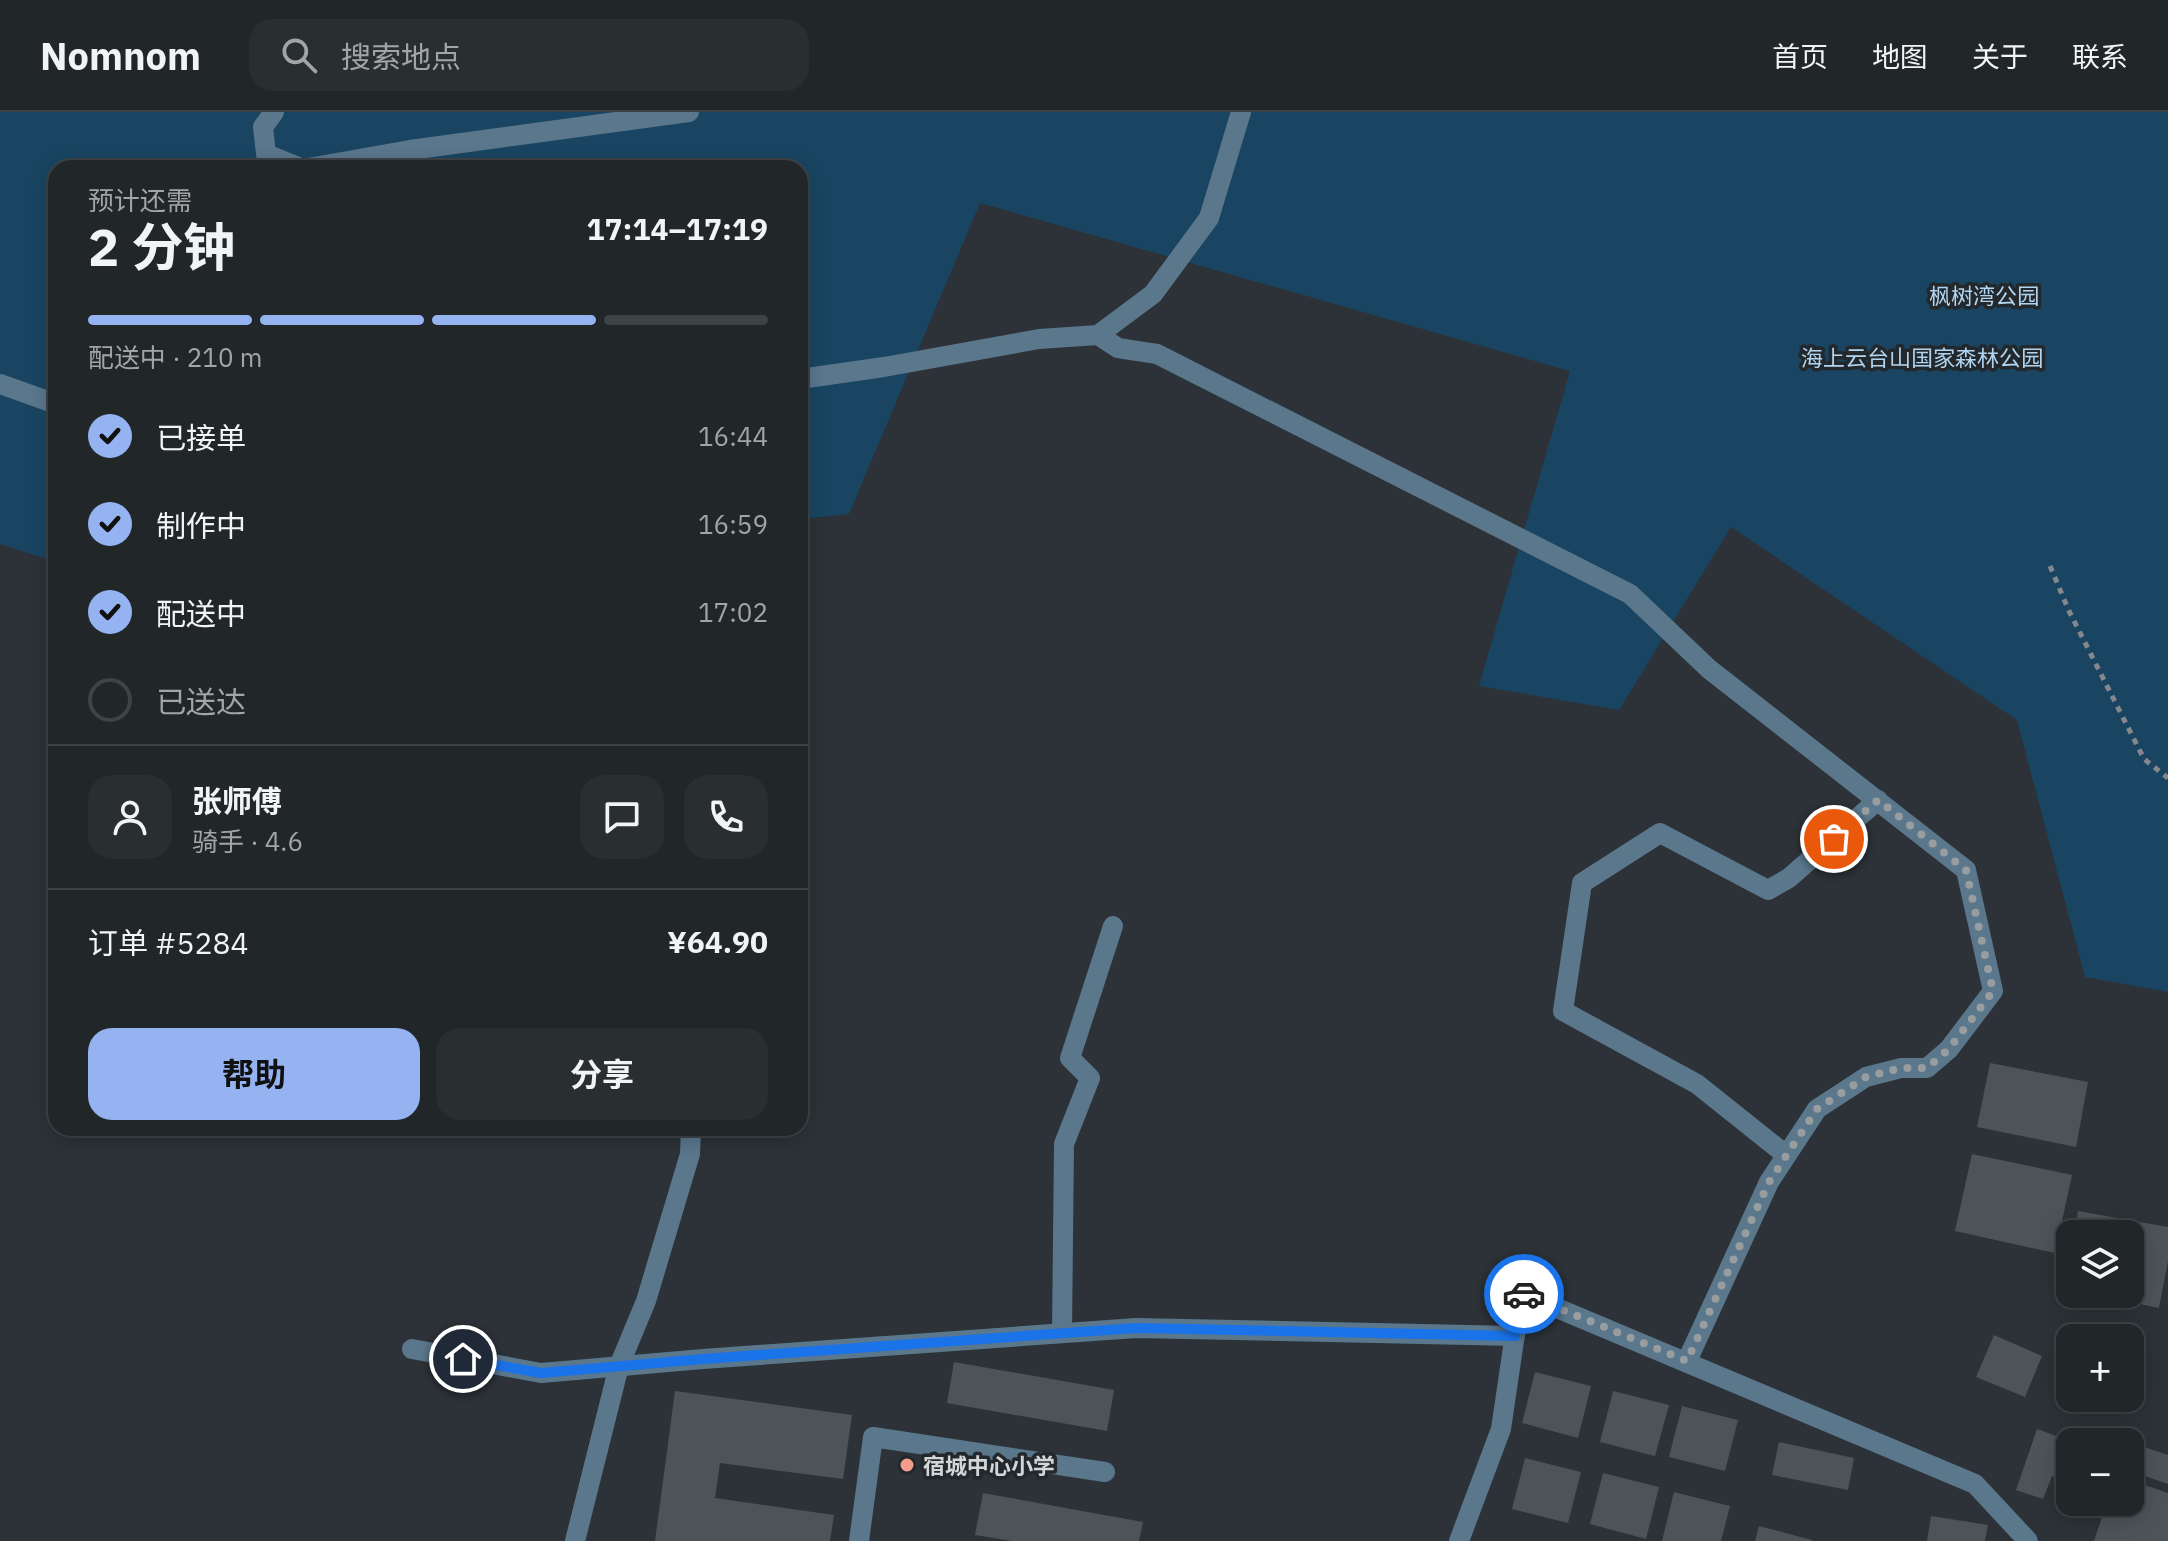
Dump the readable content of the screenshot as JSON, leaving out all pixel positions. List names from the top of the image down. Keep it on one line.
{"parks":["枫树湾公园","海上云台山国家森林公园"],"places":["宿城中心小学"],"page":{"header":"Nomnom","search":"搜索地点","nav":["首页","地图","关于","联系"],"heading":["2 分钟","预计还需","17:14–17:19"],"panel":["张师傅","骑手 · 4.6","订单 #5284","¥64.90"],"bar":"配送中 · 210 m","list":[["已接单","16:44"],["制作中","16:59"],["配送中","17:02"],"已送达"],"buttons":["帮助","分享"],"map_buttons":["+","−"]}}
